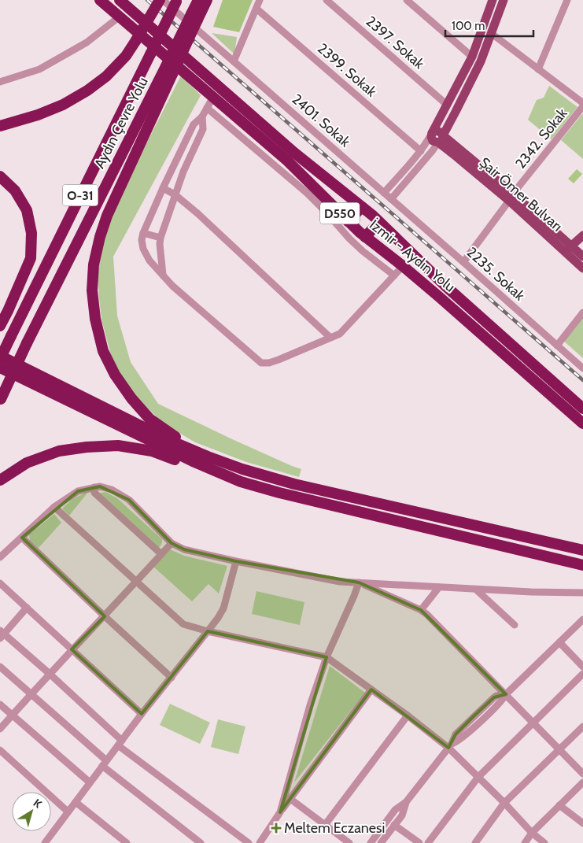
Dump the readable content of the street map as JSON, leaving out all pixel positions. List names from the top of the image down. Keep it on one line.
{"streets":{"highway":["Aydın Çevre Yolu","O-31","D550","İzmir - Aydın Yolu"],"main road":["Şair Ömer Bulvarı"],"street":["2397. Sokak","2399. Sokak","2401. Sokak","2342. Sokak","2235. Sokak"]},"crossings":[["2401. Sokak","2235. Sokak"],["2342. Sokak","Şair Ömer Bulvarı"],["2342. Sokak","2235. Sokak"]],"places":{"health":["Meltem Eczanesi"]},"scale_bar":"100 m","north":"top right"}
